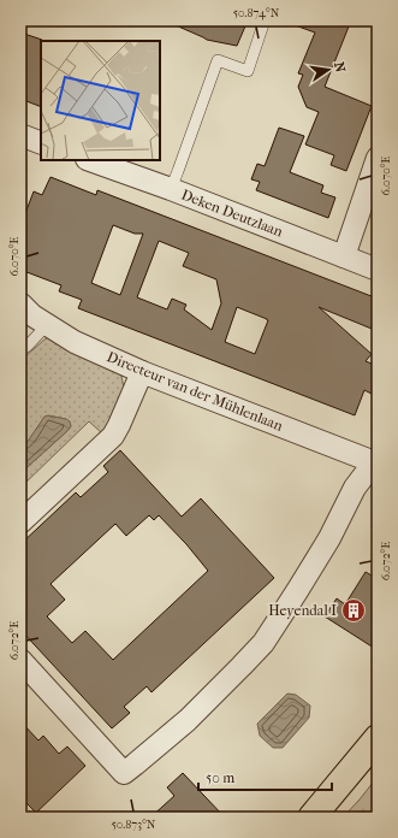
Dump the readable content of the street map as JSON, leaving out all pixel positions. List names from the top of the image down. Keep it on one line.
{"streets":{"street":["Deken Deutzlaan","Directeur van der Mühlenlaan"]},"places":{"building":["Heyendal I"]},"scale_bar":"50 m","north":"right","coordinates":["50.874°N","6.070°E","6.072°E","50.873°N"]}
